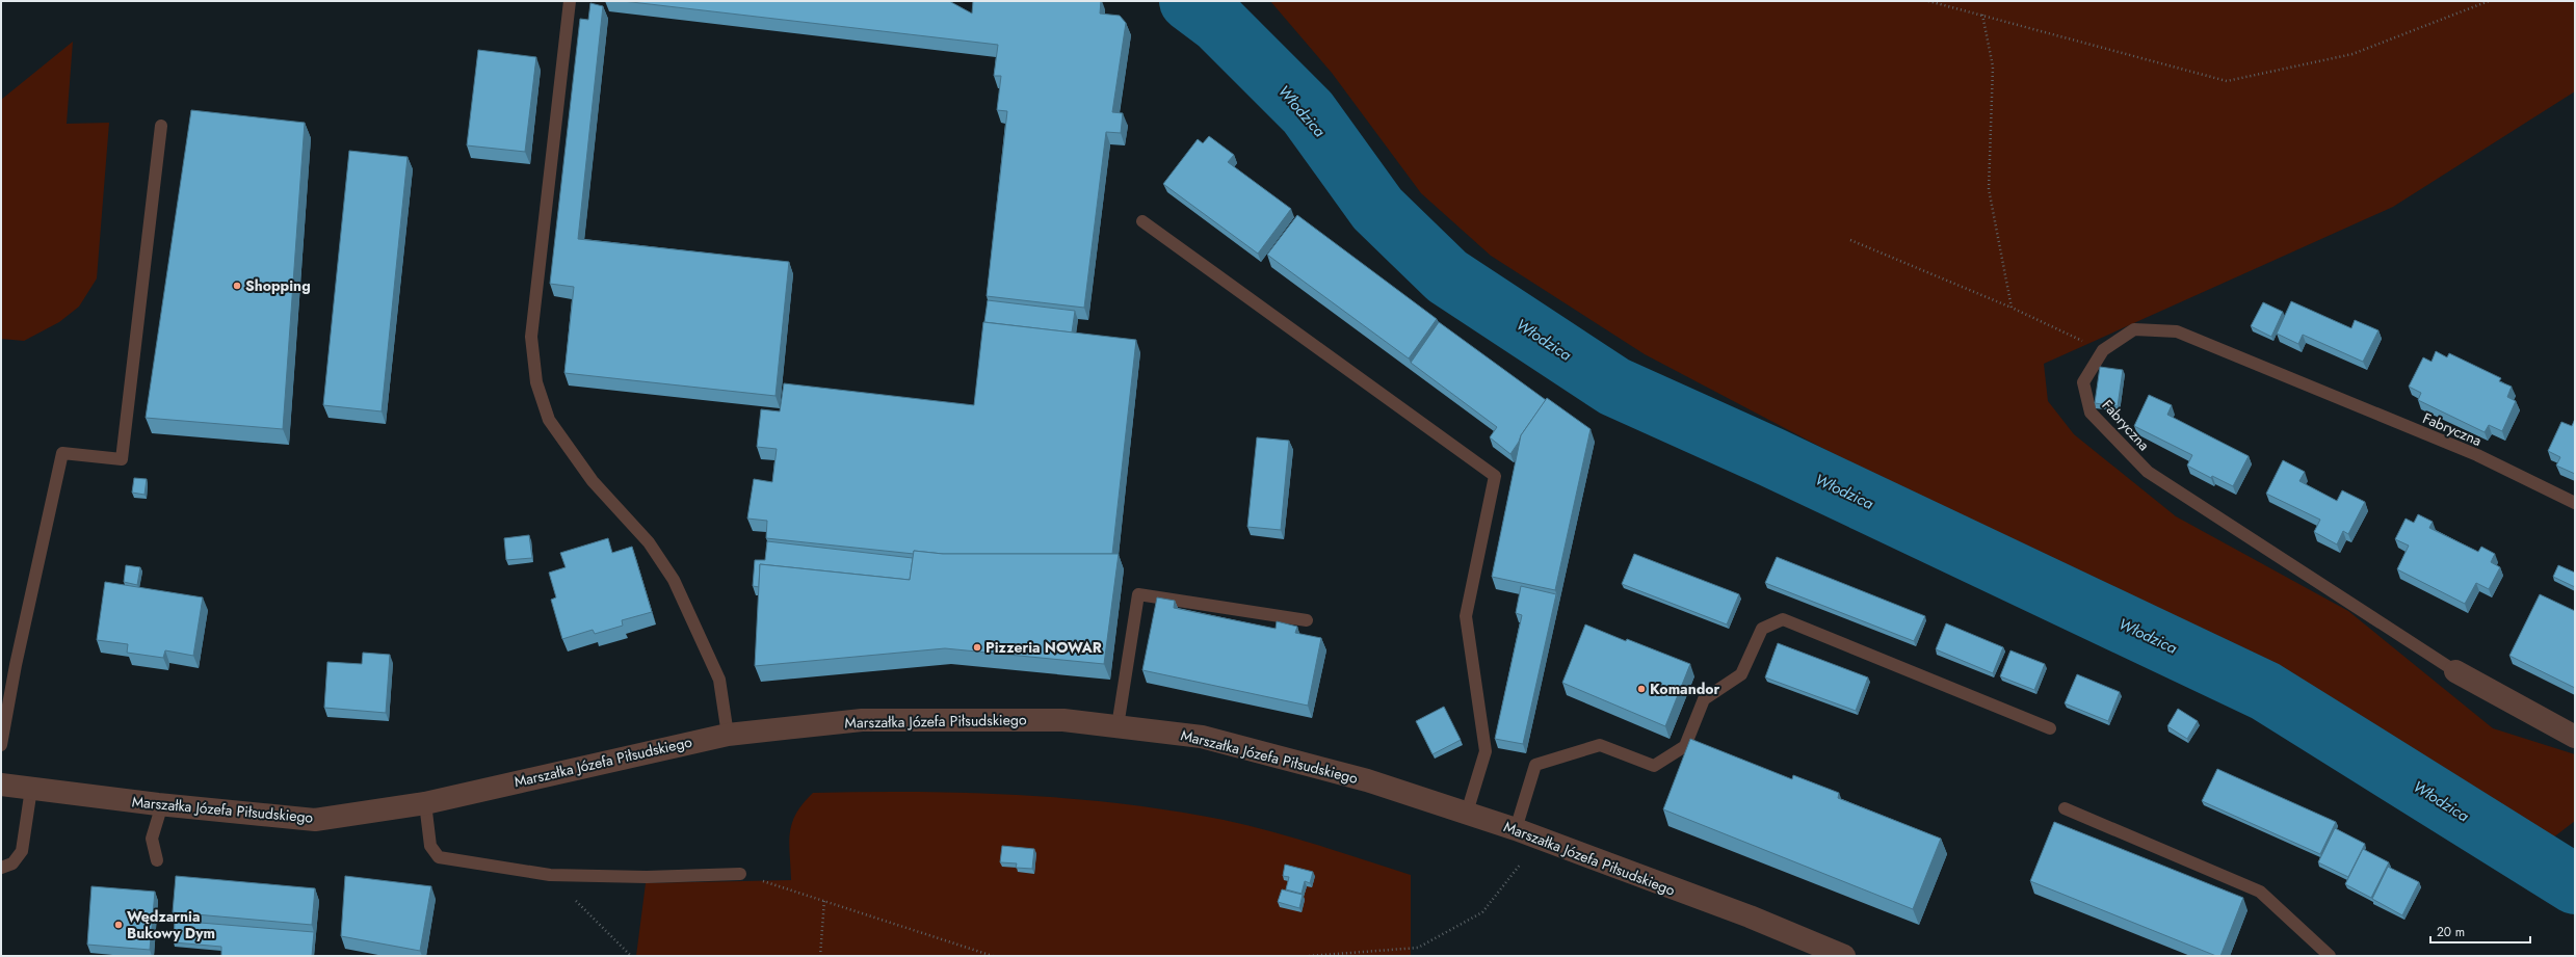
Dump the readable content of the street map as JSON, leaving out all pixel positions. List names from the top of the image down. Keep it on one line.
{"streets":{"street":["Marszałka Józefa Piłsudskiego"],"lane":["Fabryczna"]},"water":["Włodzica"],"places":["Shopping","Pizzeria NOWAR","Komandor","Wędzarnia Bukowy Dym"],"scale_bar":"20 m"}
